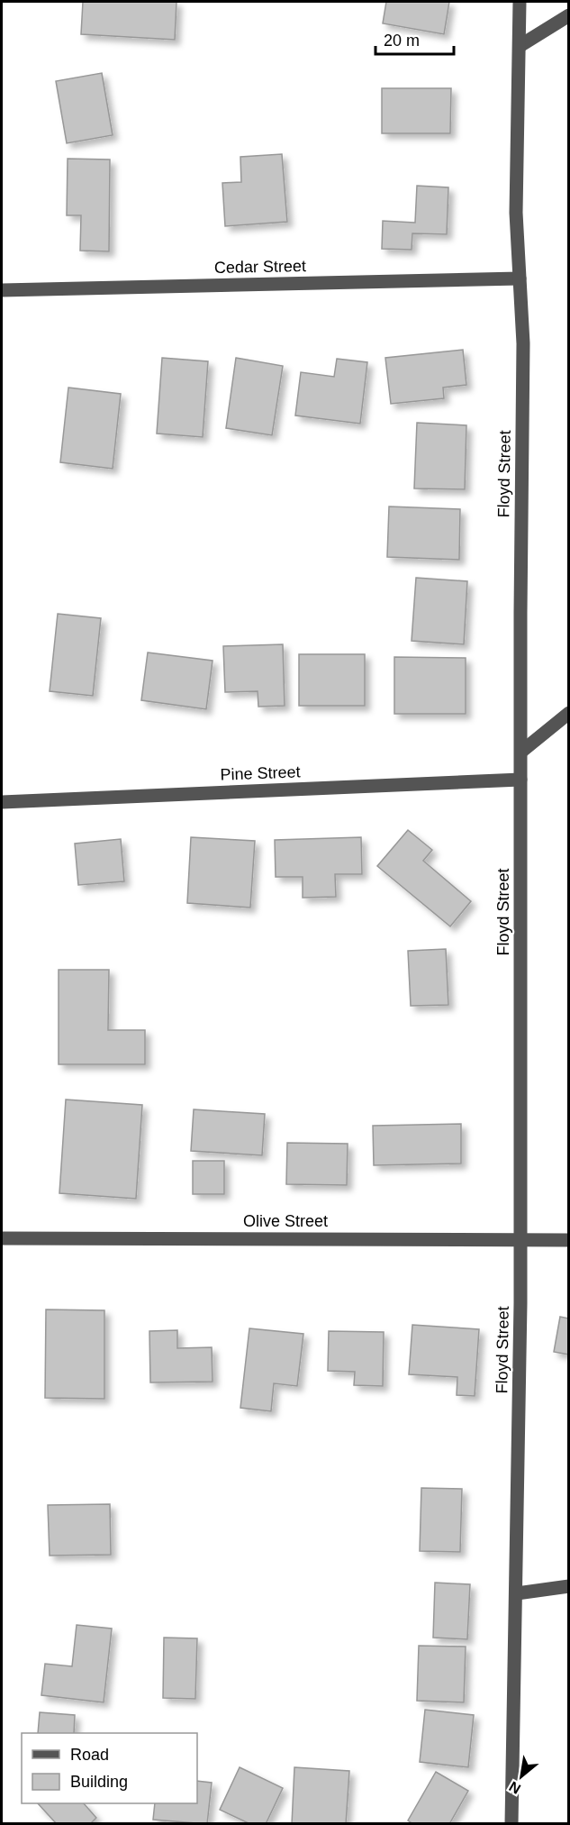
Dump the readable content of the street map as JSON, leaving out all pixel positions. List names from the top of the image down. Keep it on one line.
{"streets":{"street":["Cedar Street","Floyd Street","Pine Street","Olive Street"]},"crossings":[["Cedar Street","Floyd Street"],["Floyd Street","Pine Street"],["Floyd Street","Olive Street"]],"legend":["Road","Building"],"scale_bar":"20 m","north":"bottom left"}
